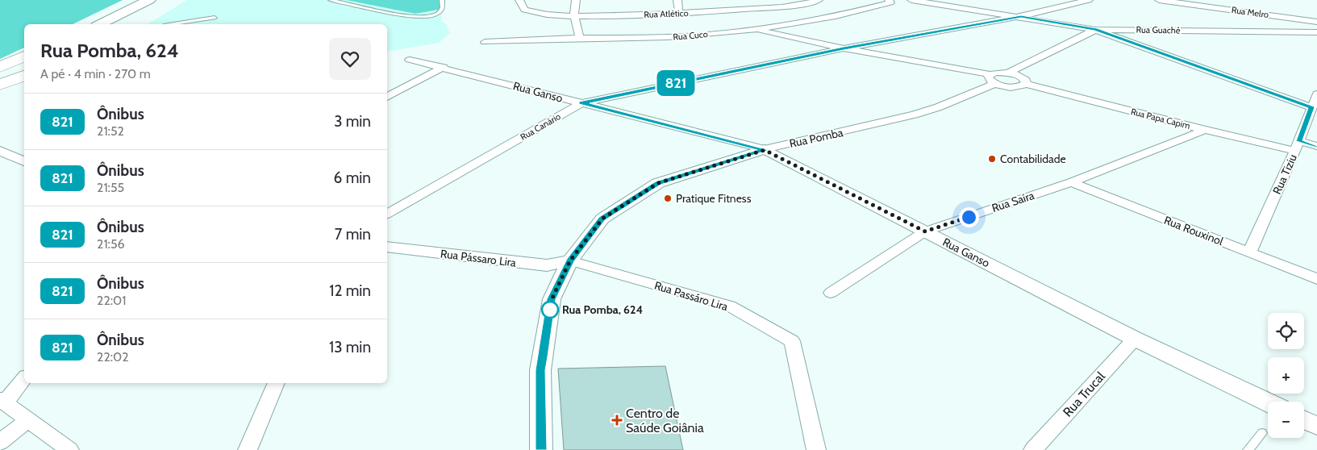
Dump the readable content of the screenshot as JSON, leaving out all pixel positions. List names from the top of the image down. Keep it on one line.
{"streets":{"street":["Rua Melro","Rua Atlético","Rua Guaché","Rua Cuco","Rua Ganso","Rua Papa Capim","Rua Canário","Rua Pomba","Rua Tiziu","Rua Saíra","Rua Rouxinol","Rua Pássaro Lira","Rua Passáro Lira","Rua Trucal"]},"crossings":[["Rua Ganso","Rua Canário"],["Rua Ganso","Rua Pomba"],["Rua Ganso","Rua Saíra"],["Rua Ganso","Rua Trucal"],["Rua Papa Capim","Rua Tiziu"],["Rua Papa Capim","Rua Saíra"],["Rua Pomba","Rua Pássaro Lira"],["Rua Pomba","Rua Passáro Lira"],["Rua Tiziu","Rua Rouxinol"],["Rua Saíra","Rua Rouxinol"],["Rua Pássaro Lira","Rua Passáro Lira"]],"places":{"other":["Contabilidade","Pratique Fitness","Rua Pomba, 624"],"health":["Centro de Saúde Goiânia"]},"lines":["bus line 821"],"page":{"on_map":"821","heading":["Rua Pomba, 624","A pé · 4 min · 270 m"],"list":[{"mark":"821","name":"Ônibus","note":"21:52","value":"3 min"},{"mark":"821","name":"Ônibus","note":"21:55","value":"6 min"},{"mark":"821","name":"Ônibus","note":"21:56","value":"7 min"},{"mark":"821","name":"Ônibus","note":"22:01","value":"12 min"},{"mark":"821","name":"Ônibus","note":"22:02","value":"13 min"}],"map_buttons":["+","−"]}}
